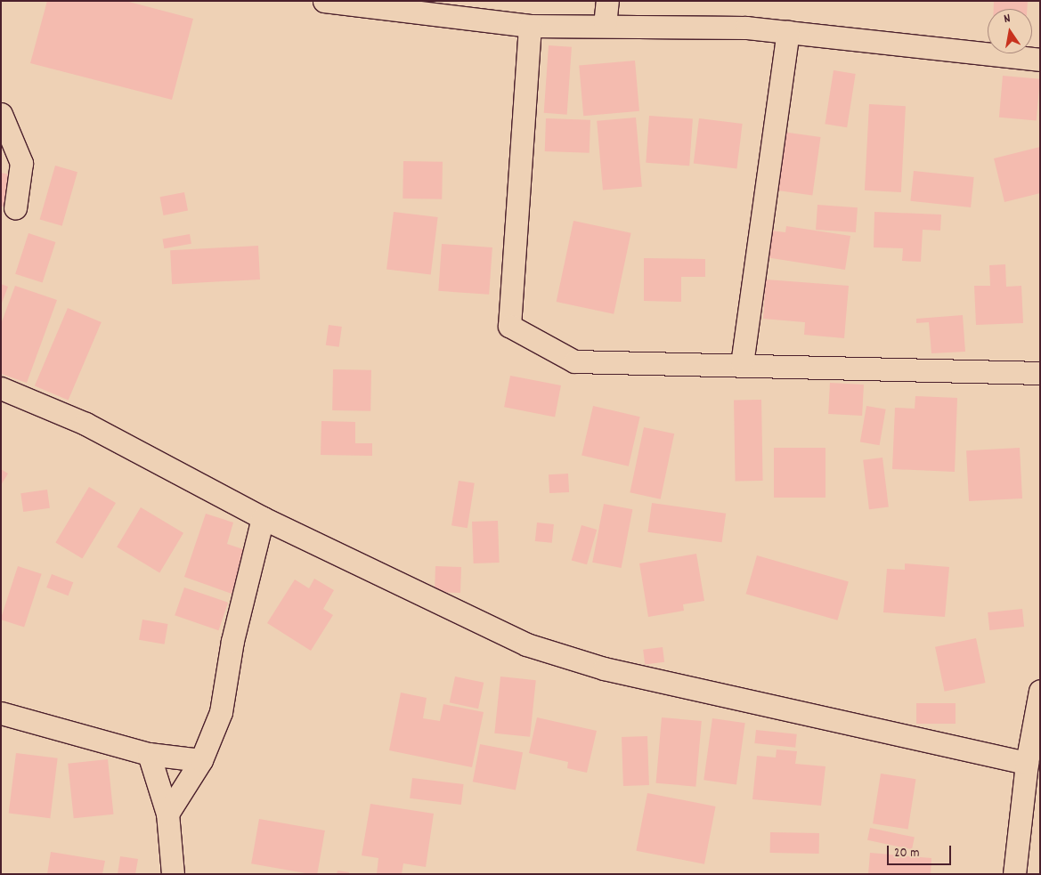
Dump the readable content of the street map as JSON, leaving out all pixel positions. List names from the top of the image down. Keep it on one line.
{"scale_bar":"20 m","north":"top"}
